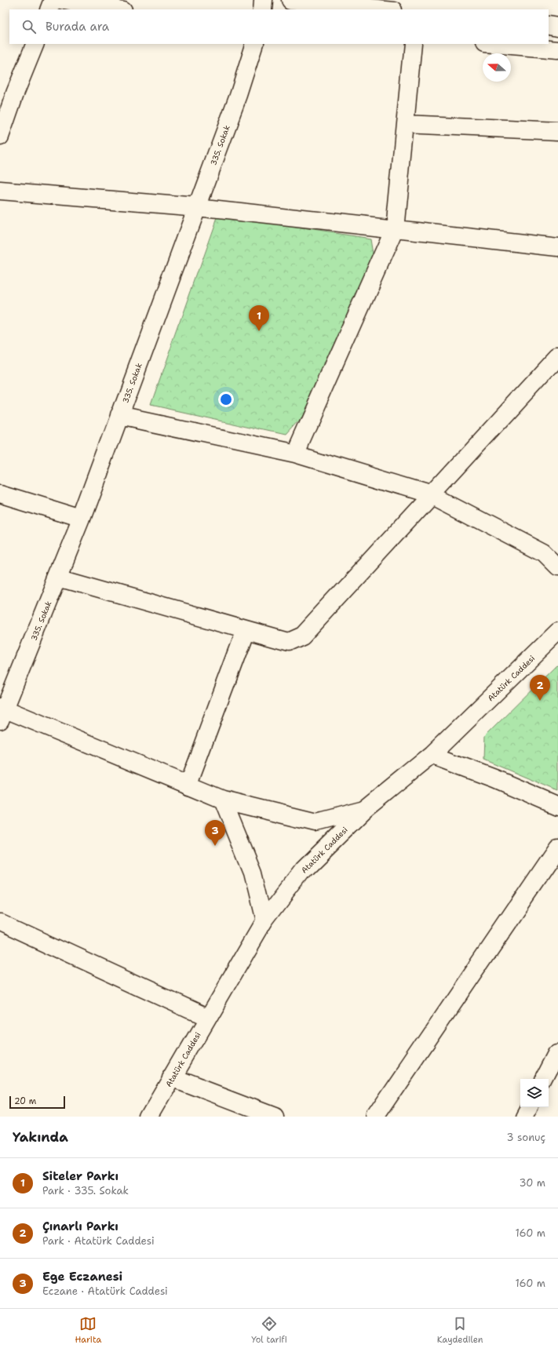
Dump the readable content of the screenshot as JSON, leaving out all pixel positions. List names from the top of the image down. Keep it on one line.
{"streets":{"street":["335. Sokak","Atatürk Caddesi"]},"scale_bar":"20 m","north":"left","page":{"search":"Burada ara","pins":["1","2","3"],"scale":"20 m","heading":["Yakında","3 sonuç"],"list":[{"mark":"1","name":"Siteler Parkı","note":"Park · 335. Sokak","value":"30 m"},{"mark":"2","name":"Çınarlı Parkı","note":"Park · Atatürk Caddesi","value":"160 m"},{"mark":"3","name":"Ege Eczanesi","note":"Eczane · Atatürk Caddesi","value":"160 m"}],"nav":["Harita","Yol tarifi","Kaydedilen"]}}
